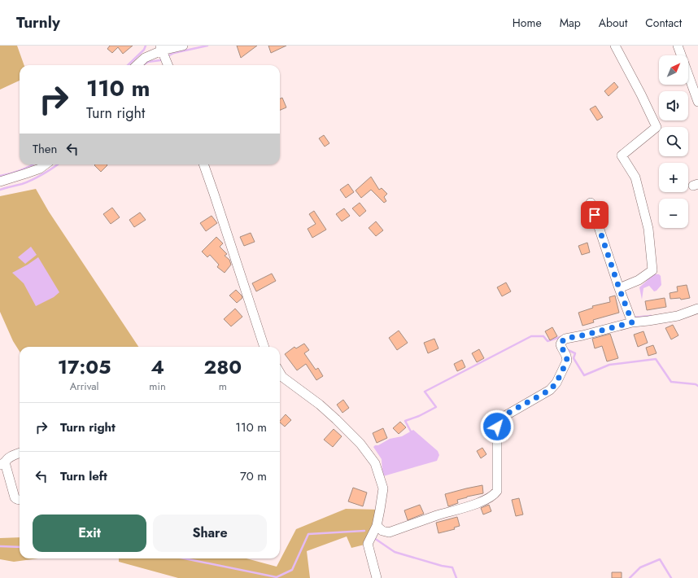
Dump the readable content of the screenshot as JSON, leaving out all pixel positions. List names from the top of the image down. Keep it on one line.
{"north":"top right","page":{"header":"Turnly","nav":["Home","Map","About","Contact"],"map_buttons":["+","−"],"turn":["110 m","Turn right"],"then":"Then","eta":["17:05","Arrival","4","min","280","m"],"list":[{"name":"Turn right","value":"110 m"},{"name":"Turn left","value":"70 m"}],"buttons":["Exit","Share"]}}
